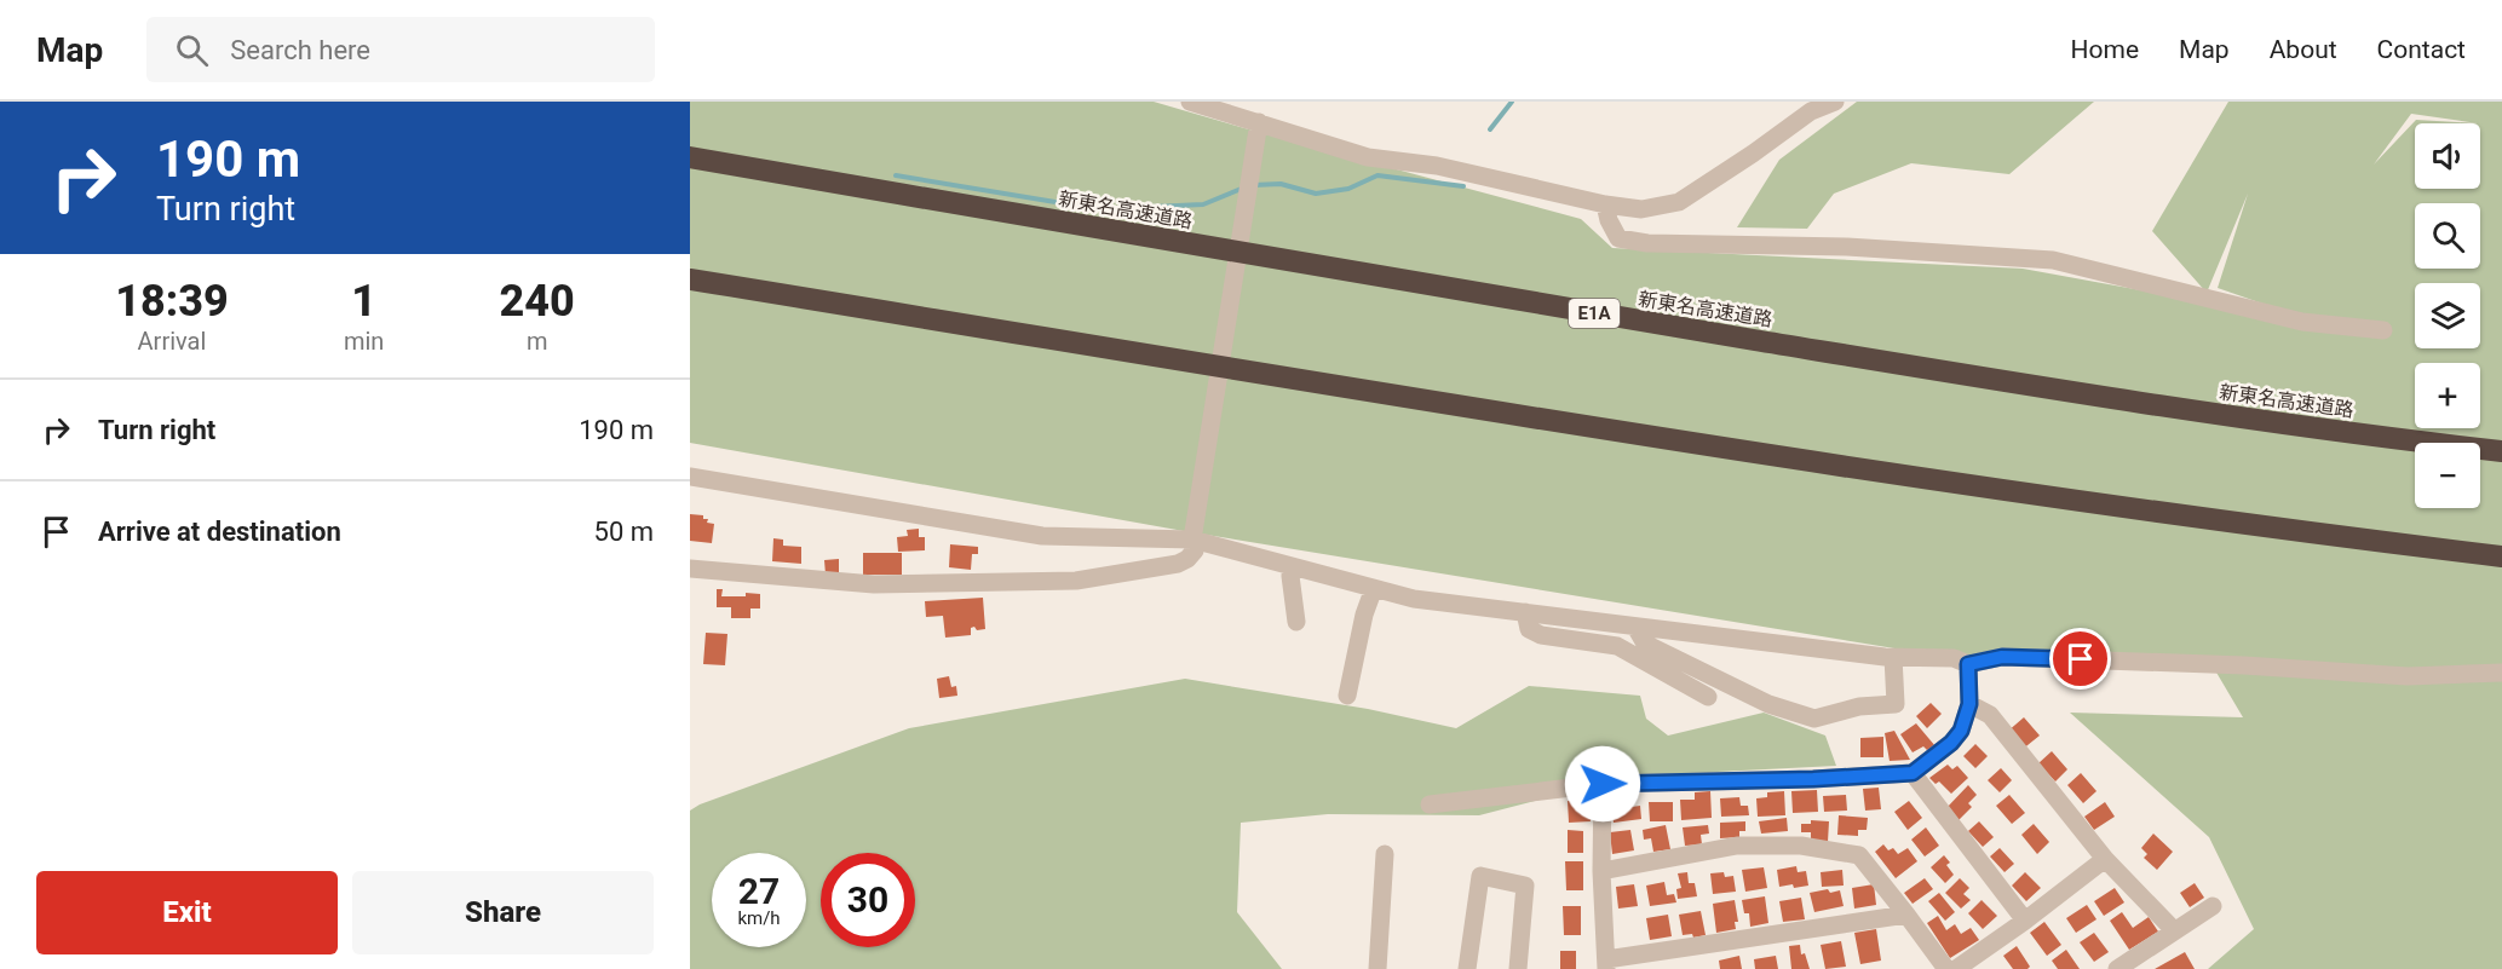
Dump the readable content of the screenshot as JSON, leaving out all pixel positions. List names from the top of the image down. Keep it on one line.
{"streets":{"highway":["新東名高速道路","E1A"]},"page":{"header":"Map","search":"Search here","nav":["Home","Map","About","Contact"],"turn":["190 m","Turn right"],"map_buttons":["+","−"],"eta":["18:39","Arrival","1","min","240","m"],"list":[{"name":"Turn right","value":"190 m"},{"name":"Arrive at destination","value":"50 m"}],"speed":"27 km/h","limit":"30","buttons":["Exit","Share"]}}
